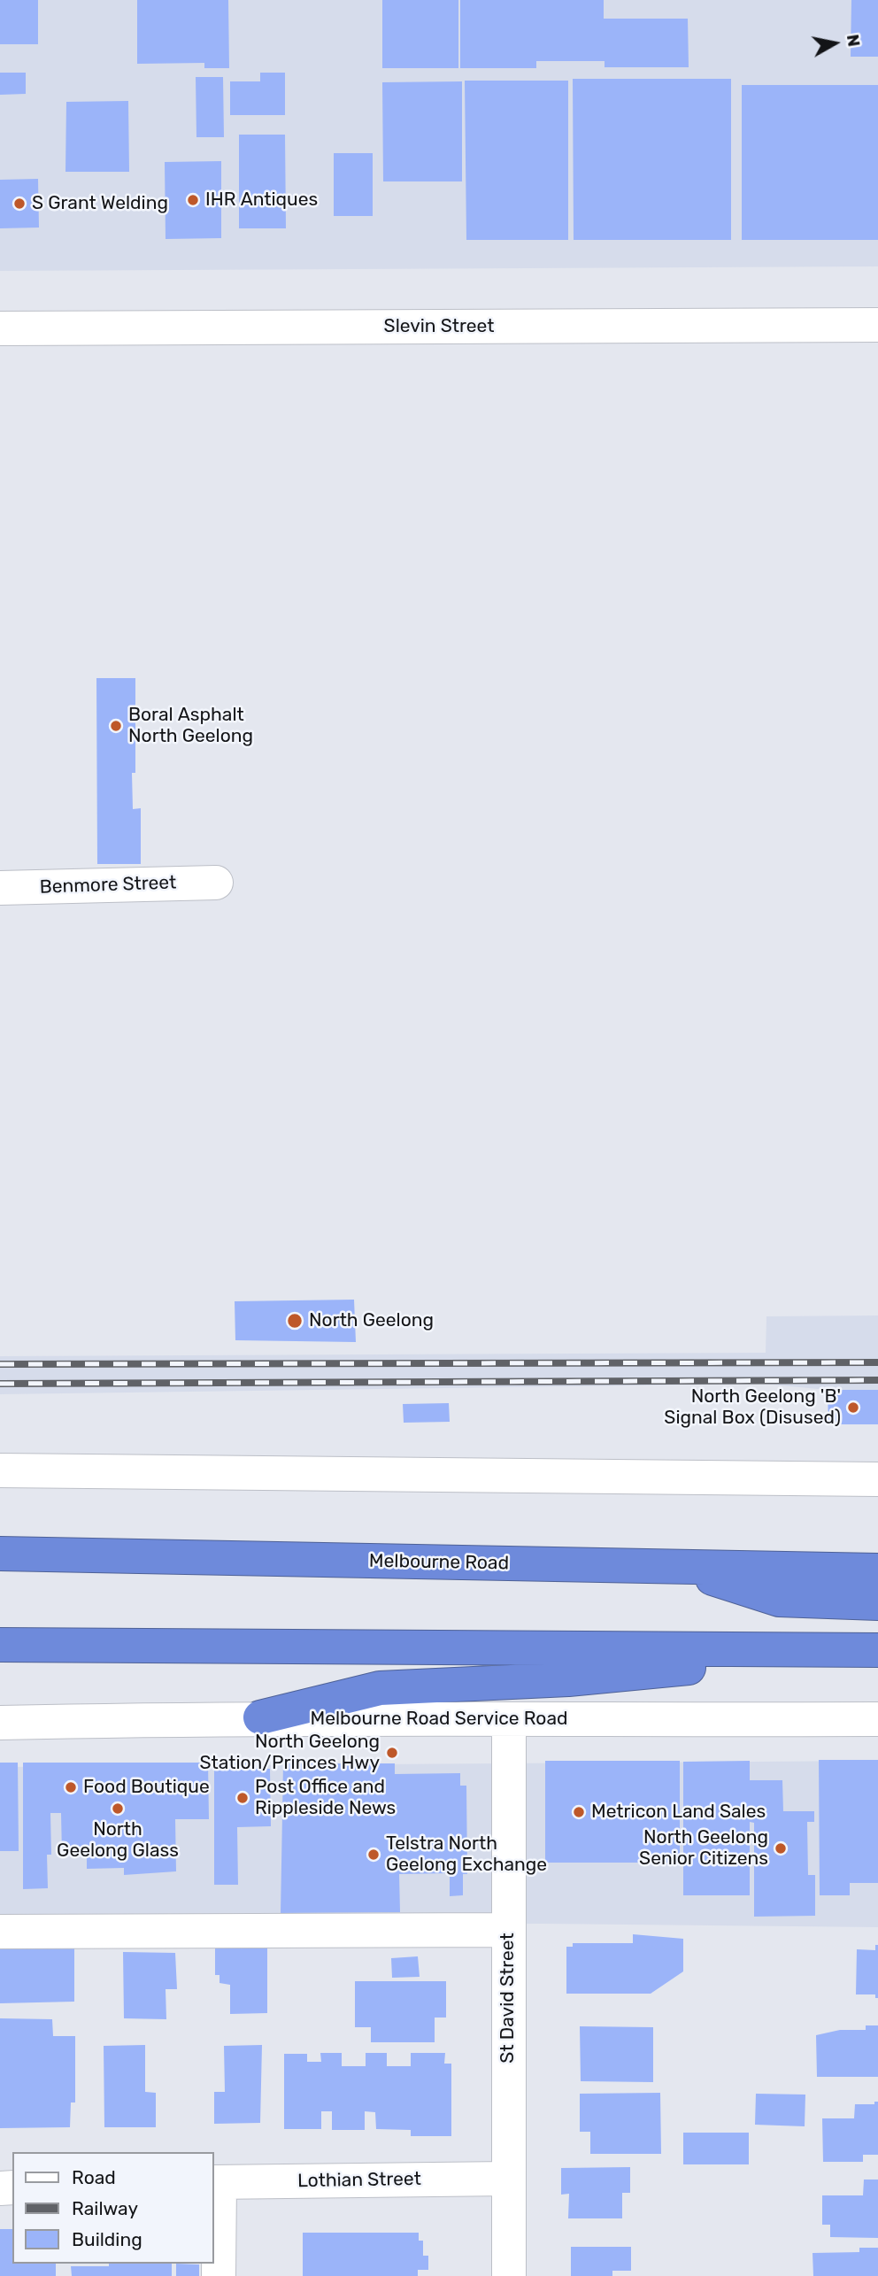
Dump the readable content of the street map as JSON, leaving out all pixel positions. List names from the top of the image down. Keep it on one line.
{"streets":{"highway":["Melbourne Road"],"street":["Slevin Street","Benmore Street","Melbourne Road Service Road","St David Street","Lothian Street"]},"crossings":[["Melbourne Road Service Road","St David Street"],["St David Street","Lothian Street"]],"places":["IHR Antiques","S Grant Welding","Boral Asphalt North Geelong","North Geelong","North Geelong 'B' Signal Box (Disused)","North Geelong Station/Princes Hwy","Food Boutique","Post Office and Rippleside News","North Geelong Glass","Metricon Land Sales","North Geelong Senior Citizens","Telstra North Geelong Exchange"],"legend":["Road","Railway","Building"],"north":"right"}
